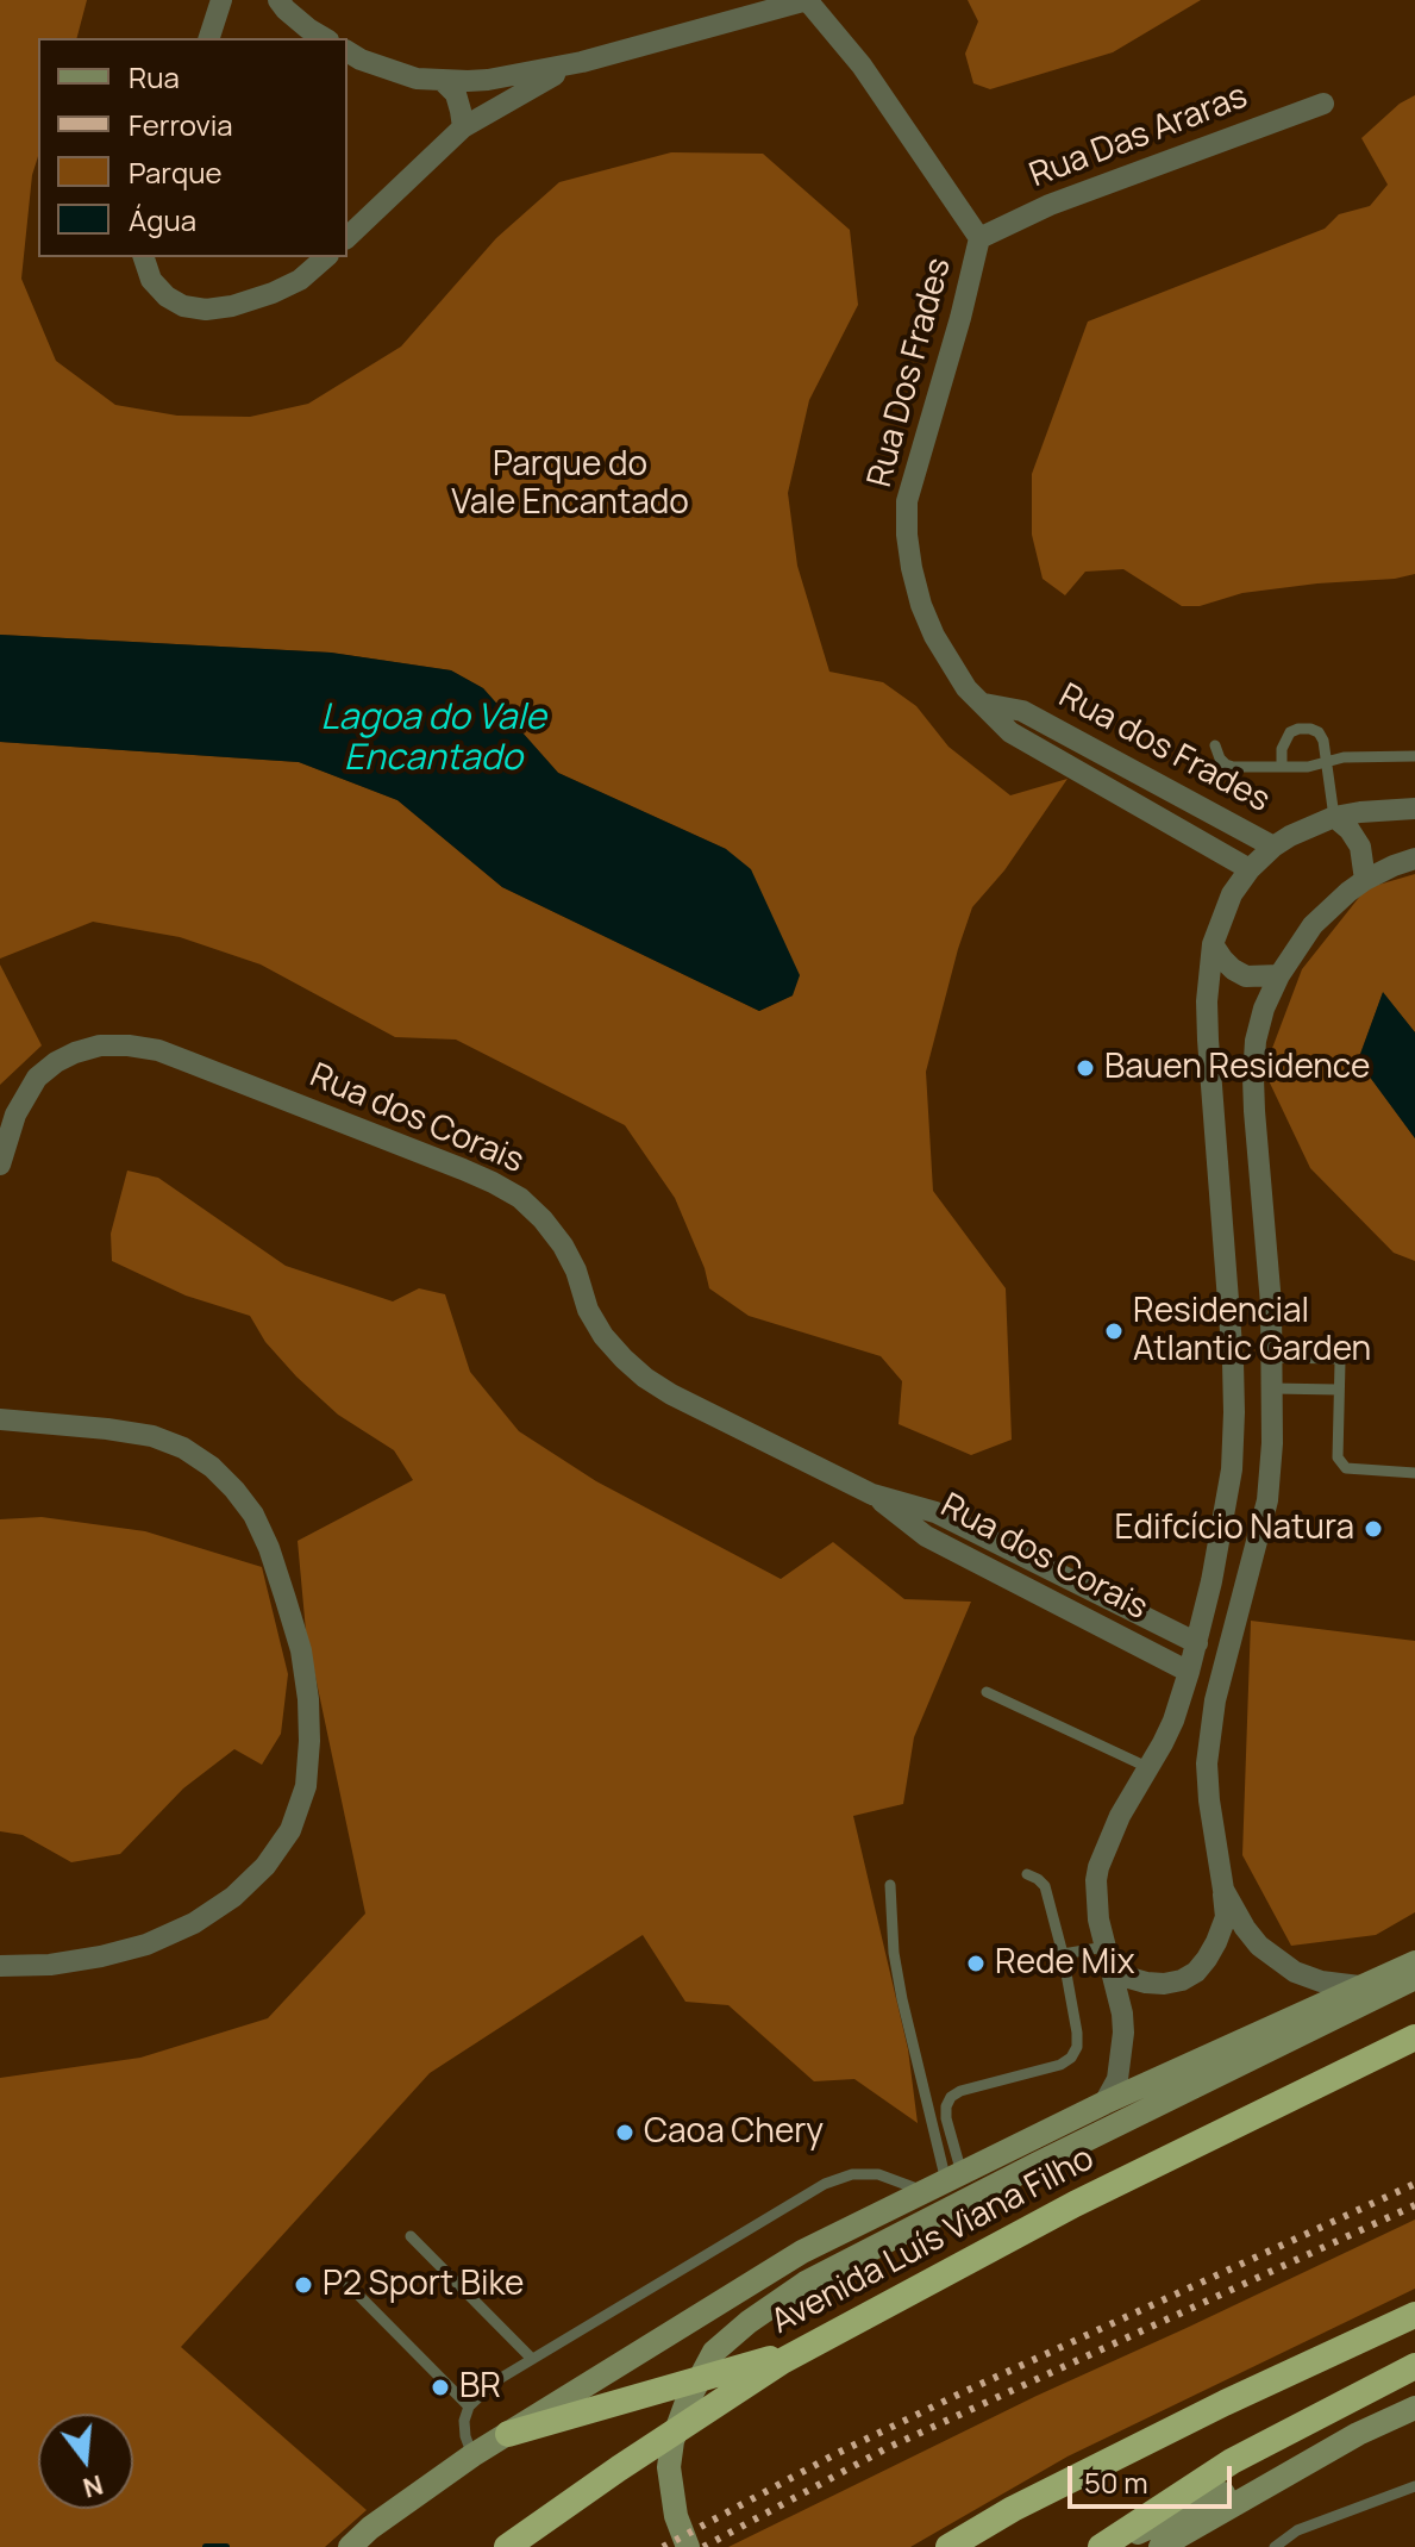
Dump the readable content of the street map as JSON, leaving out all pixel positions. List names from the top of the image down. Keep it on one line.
{"streets":{"highway":["Avenida Luís Viana Filho"],"street":["Rua Das Araras","Rua Dos Frades","Rua dos Frades","Rua dos Corais"]},"crossings":[["Rua Das Araras","Rua Dos Frades"],["Rua Dos Frades","Rua dos Frades"]],"water":["Lagoa do Vale Encantado"],"parks":["Parque do Vale Encantado"],"places":["Bauen Residence","Residencial Atlantic Garden","Edifcício Natura","Rede Mix","Caoa Chery","P2 Sport Bike","BR"],"legend":["Rua","Ferrovia","Parque","Água"],"scale_bar":"50 m","north":"bottom"}
